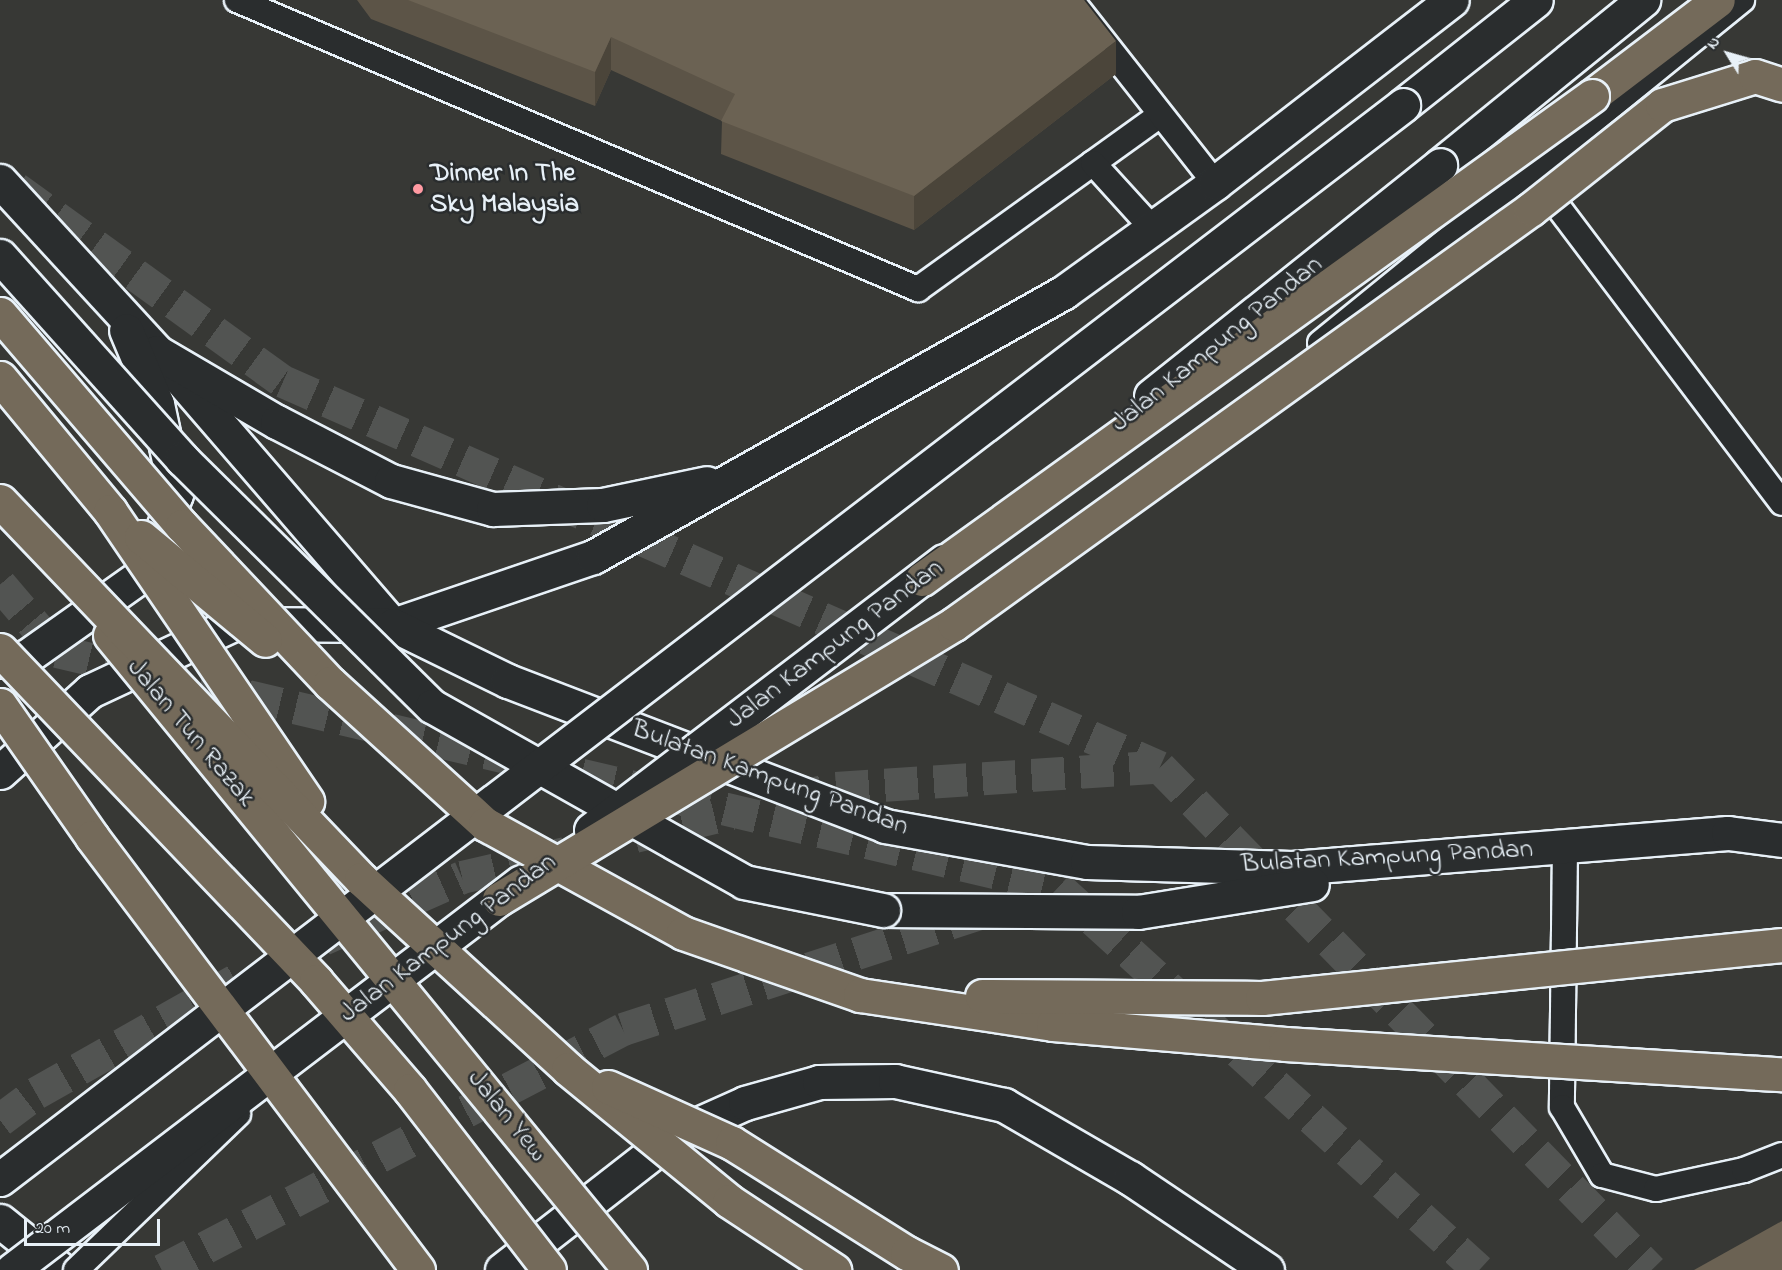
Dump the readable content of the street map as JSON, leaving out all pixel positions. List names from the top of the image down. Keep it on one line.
{"streets":{"main road":["Jalan Kampung Pandan","Jalan Tun Razak","Bulatan Kampung Pandan","Jalan Yew"]},"crossings":[["Jalan Tun Razak","Jalan Yew"]],"places":["Dinner In The Sky Malaysia"],"scale_bar":"20 m","north":"top left"}
